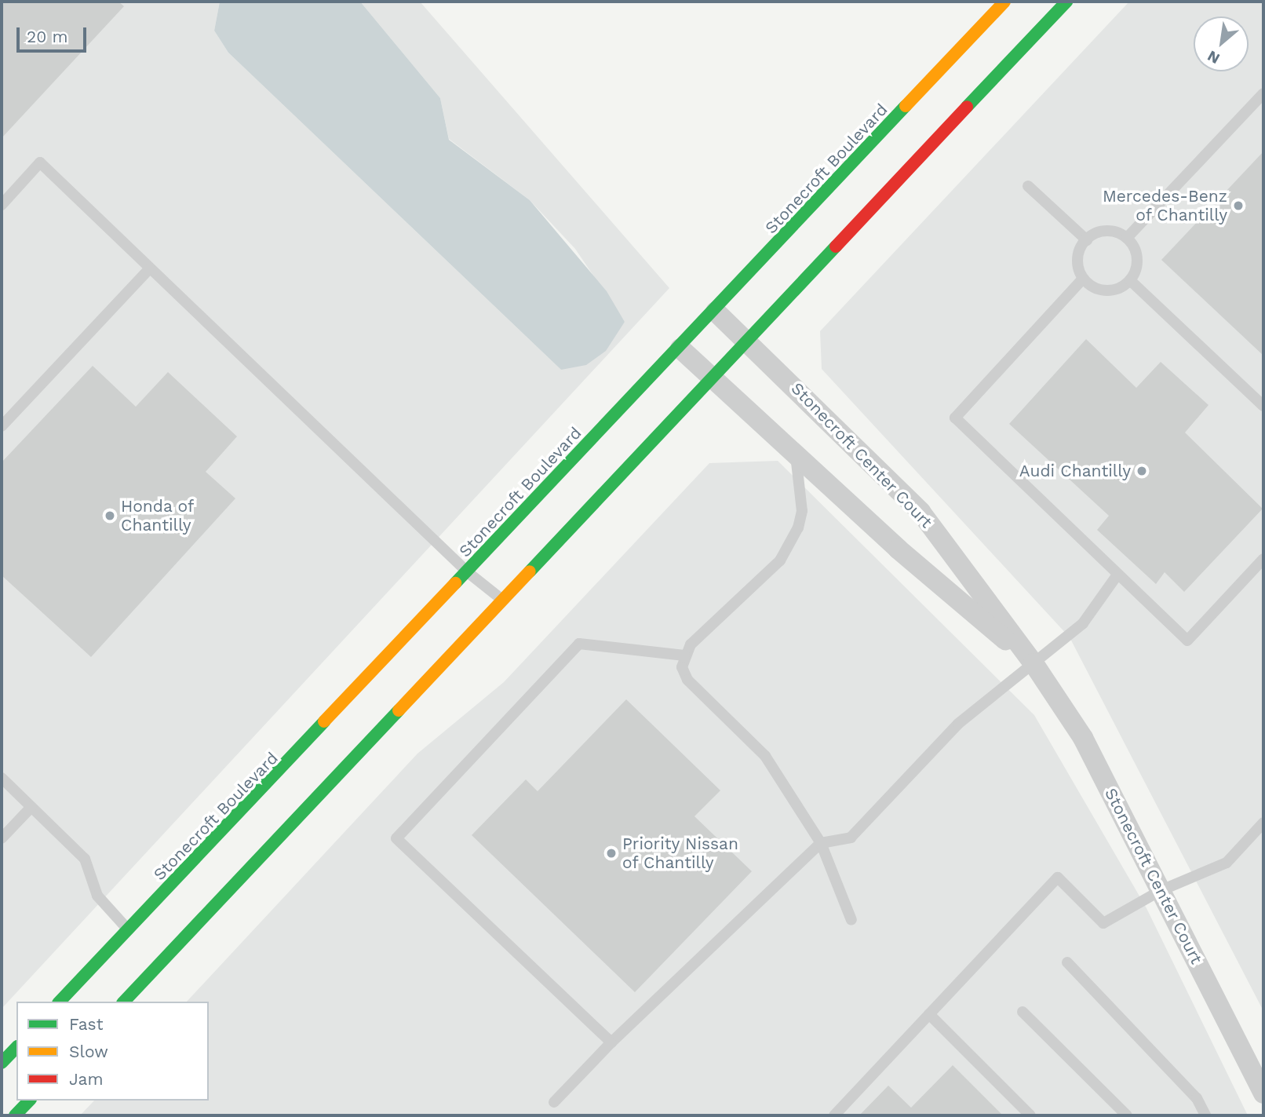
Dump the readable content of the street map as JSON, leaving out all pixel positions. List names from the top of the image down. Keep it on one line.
{"streets":{"main road":["Stonecroft Boulevard"],"street":["Stonecroft Center Court"]},"crossings":[["Stonecroft Boulevard","Stonecroft Center Court"]],"places":["Mercedes-Benz of Chantilly","Audi Chantilly","Honda of Chantilly","Priority Nissan of Chantilly"],"legend":["Fast","Slow","Jam"],"scale_bar":"20 m","north":"bottom left"}
